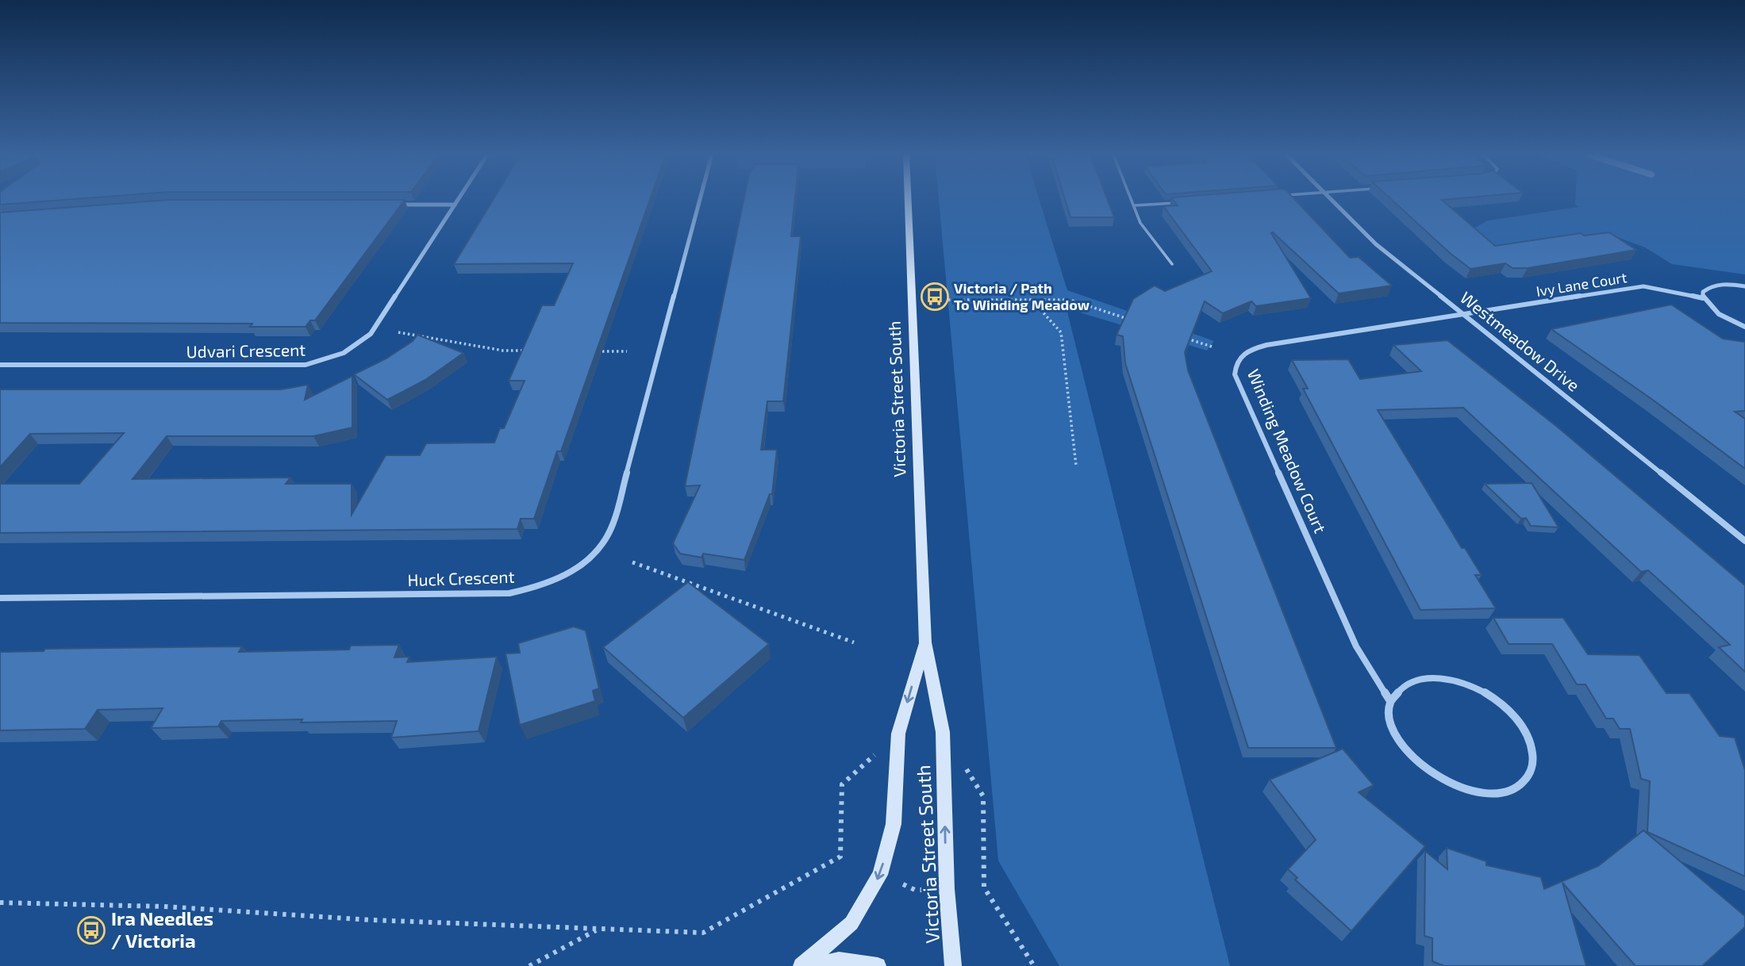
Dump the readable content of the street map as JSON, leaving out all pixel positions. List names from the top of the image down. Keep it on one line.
{"streets":{"main road":["Victoria Street South"],"street":["Ivy Lane Court","Westmeadow Drive","Udvari Crescent","Winding Meadow Court","Huck Crescent"]},"crossings":[["Ivy Lane Court","Westmeadow Drive"],["Ivy Lane Court","Winding Meadow Court"],["Westmeadow Drive","Winding Meadow Court"]],"places":{"bus stop":["Victoria / Path To Winding Meadow","Ira Needles / Victoria"]}}
